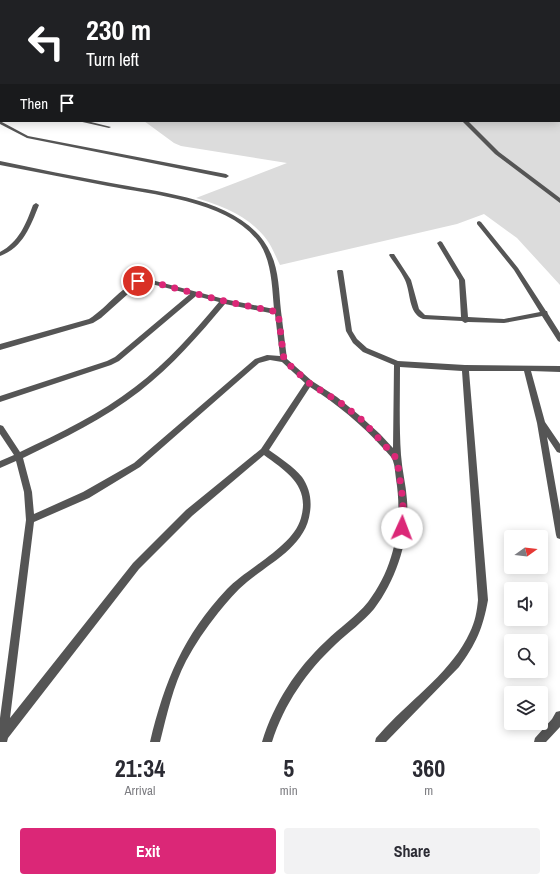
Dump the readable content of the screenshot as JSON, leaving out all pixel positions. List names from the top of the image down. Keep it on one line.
{"north":"right","page":{"turn":["230 m","Turn left"],"then":"Then","eta":["21:34","Arrival","5","min","360","m"],"buttons":["Exit","Share"]}}
